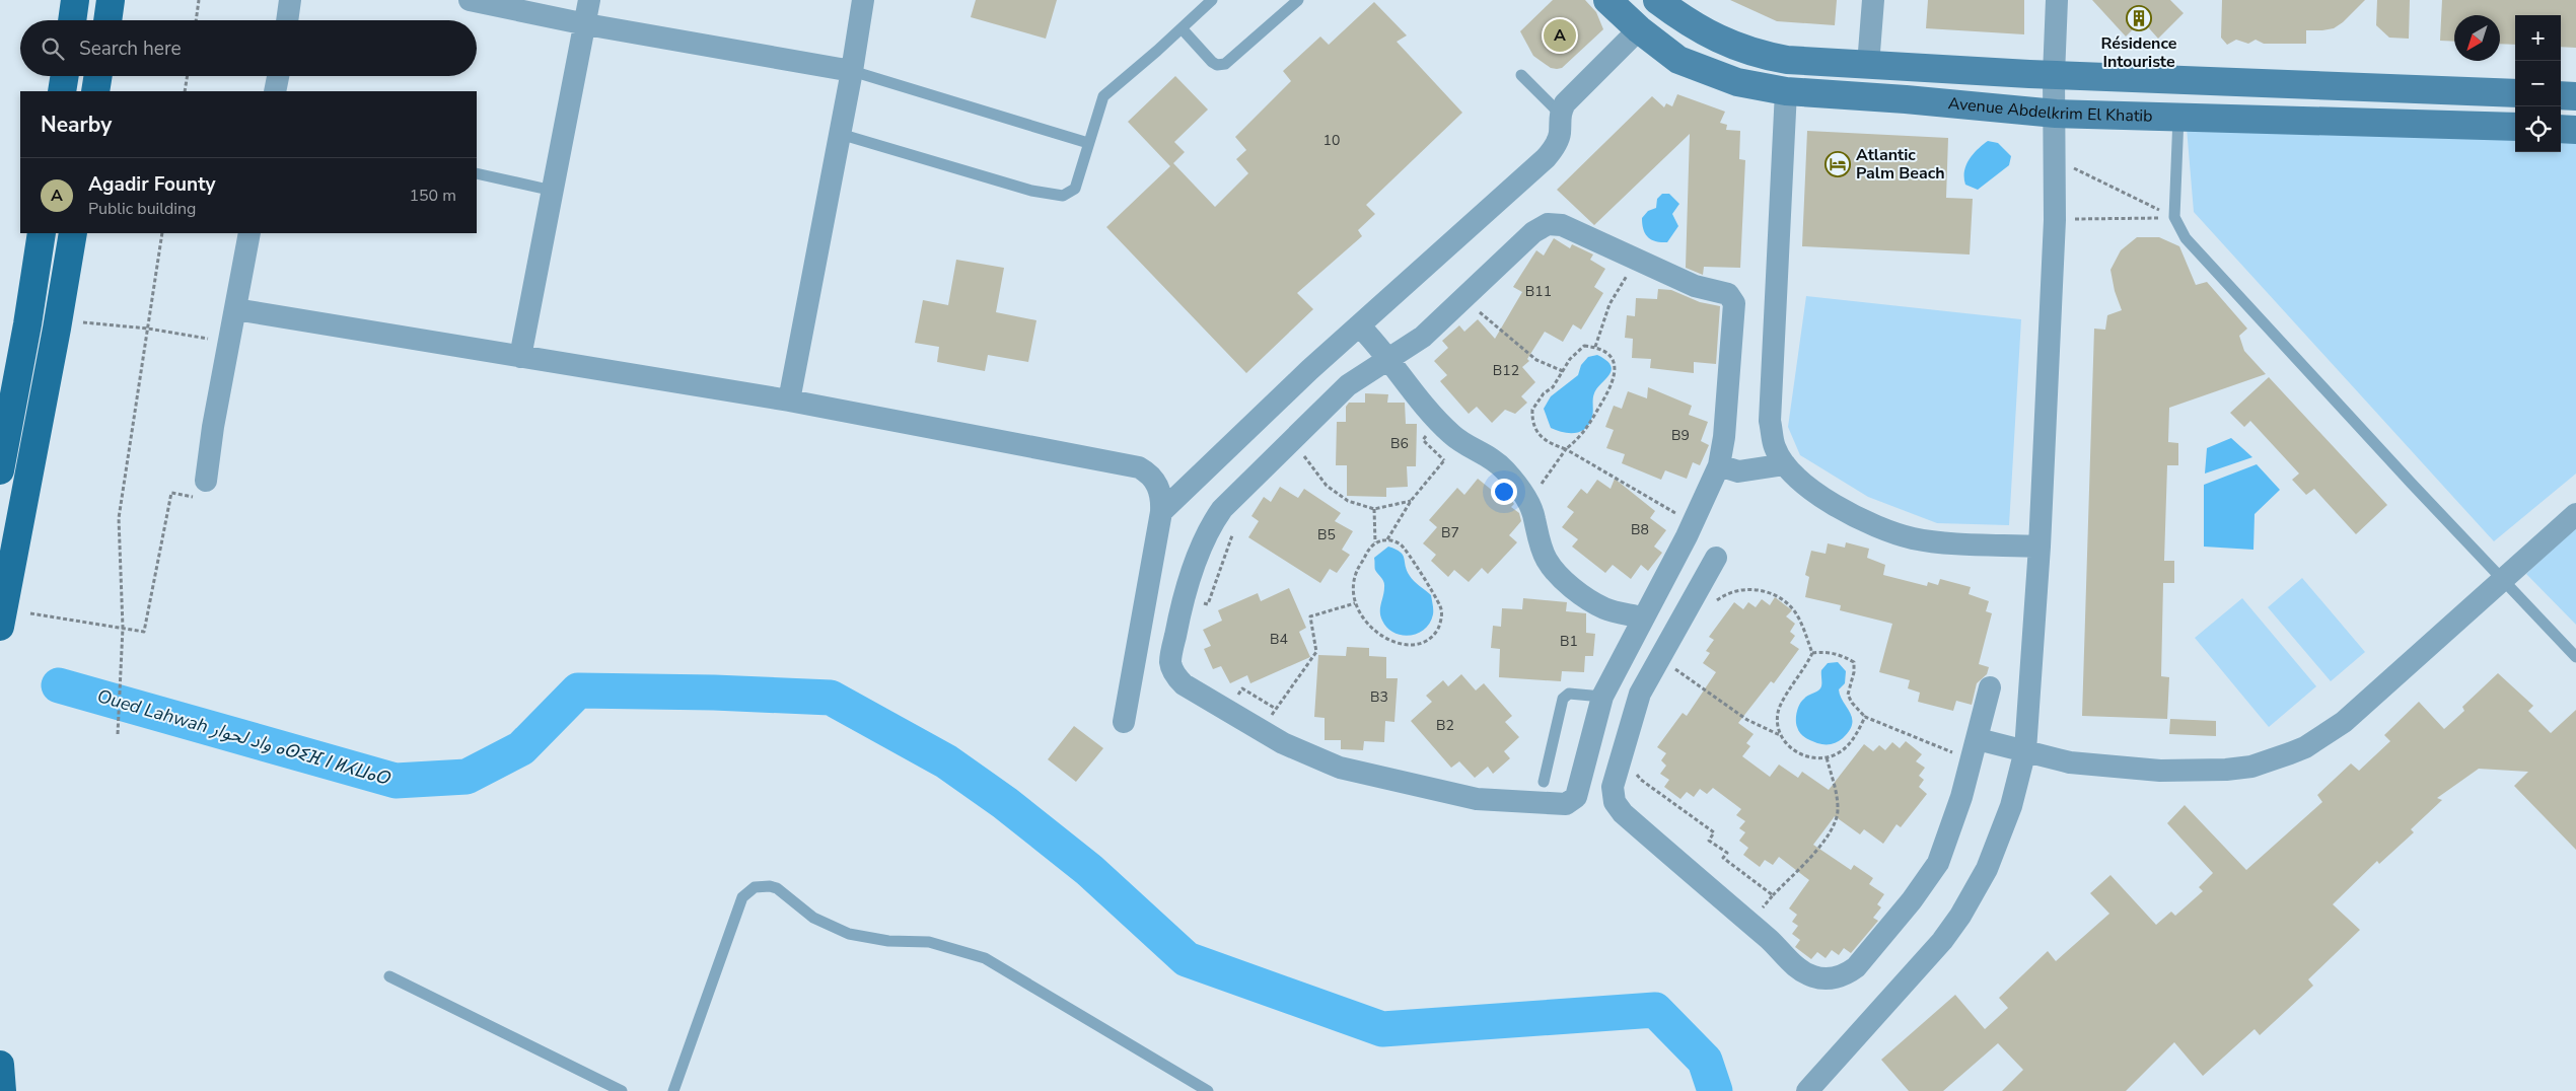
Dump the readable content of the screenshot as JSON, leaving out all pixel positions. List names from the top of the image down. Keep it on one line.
{"streets":{"street":["Avenue Abdelkrim El Khatib"]},"water":["Oued Lahwah واد لحوار ⴰⵙⵉⴼ ⵏ ⵍⵃⵡⴰⵔ"],"places":{"building":["Résidence Intouriste"],"hotel":["Atlantic Palm Beach"]},"house_numbers":["10","B11","B12","B9","B6","B8","B7","B5","B4","B1","B3","B2"],"north":"bottom left","page":{"map_buttons":["+","−"],"pins":"A","search":"Search here","heading":"Nearby","list":[{"mark":"A","name":"Agadir Founty","note":"Public building","value":"150 m"}]}}
